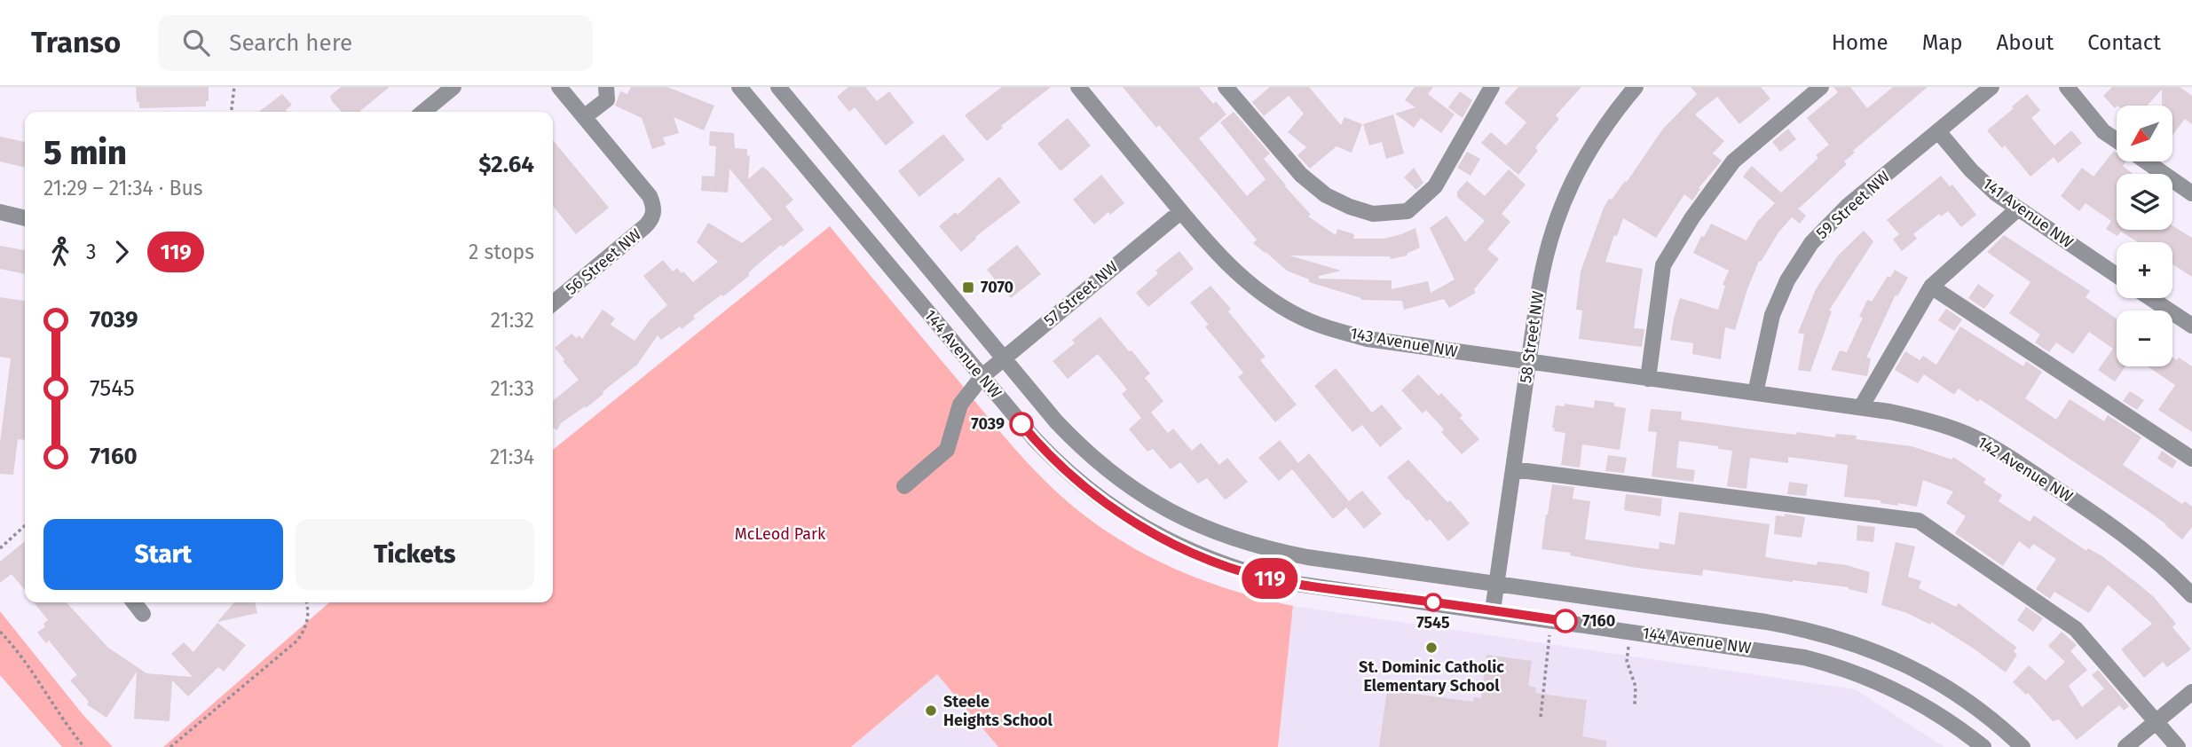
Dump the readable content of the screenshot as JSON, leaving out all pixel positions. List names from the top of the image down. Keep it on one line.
{"streets":{"street":["59 Street NW","141 Avenue NW","56 Street NW","57 Street NW","58 Street NW","143 Avenue NW","144 Avenue NW","142 Avenue NW"]},"crossings":[["59 Street NW","141 Avenue NW"],["59 Street NW","143 Avenue NW"],["59 Street NW","142 Avenue NW"],["57 Street NW","143 Avenue NW"],["57 Street NW","144 Avenue NW"],["58 Street NW","143 Avenue NW"],["58 Street NW","144 Avenue NW"],["143 Avenue NW","142 Avenue NW"]],"parks":["McLeod Park"],"places":{"transit":["7070"],"other":["7039","7545","7160","St. Dominic Catholic Elementary School","Steele Heights School"]},"lines":["bus line 119"],"north":"bottom left","page":{"header":"Transo","search":"Search here","nav":["Home","Map","About","Contact"],"on_map":"119","map_buttons":["+","−"],"heading":["5 min","21:29 – 21:34 · Bus","$2.64"],"legs":["3","119","2 stops"],"list":[{"name":"7039","value":"21:32"},{"name":"7545","value":"21:33"},{"name":"7160","value":"21:34"}],"buttons":["Start","Tickets"]}}
